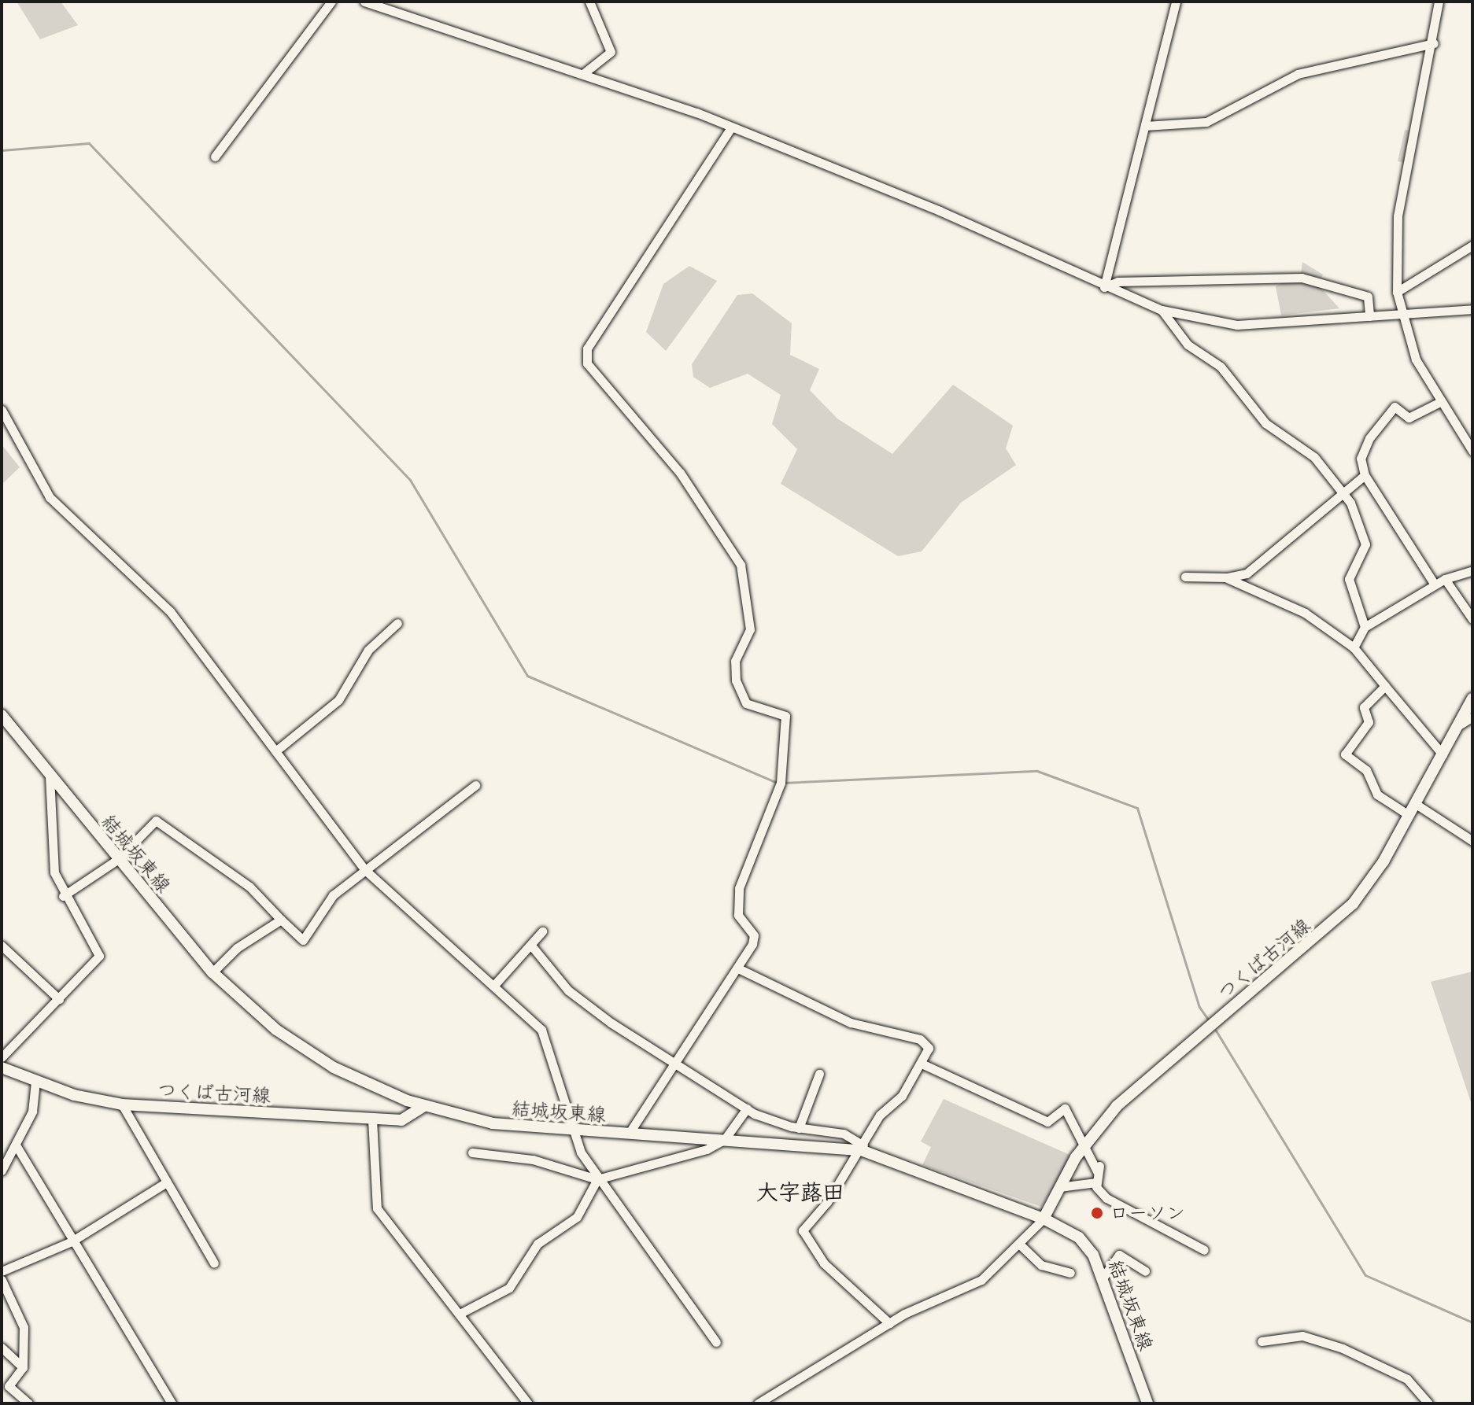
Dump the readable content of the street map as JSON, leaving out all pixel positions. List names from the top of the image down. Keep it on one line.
{"streets":{"main road":["結城坂東線","つくば古河線"]},"crossings":[["結城坂東線","つくば古河線"]],"districts":["大字蕗田"],"places":["ローソン"]}
